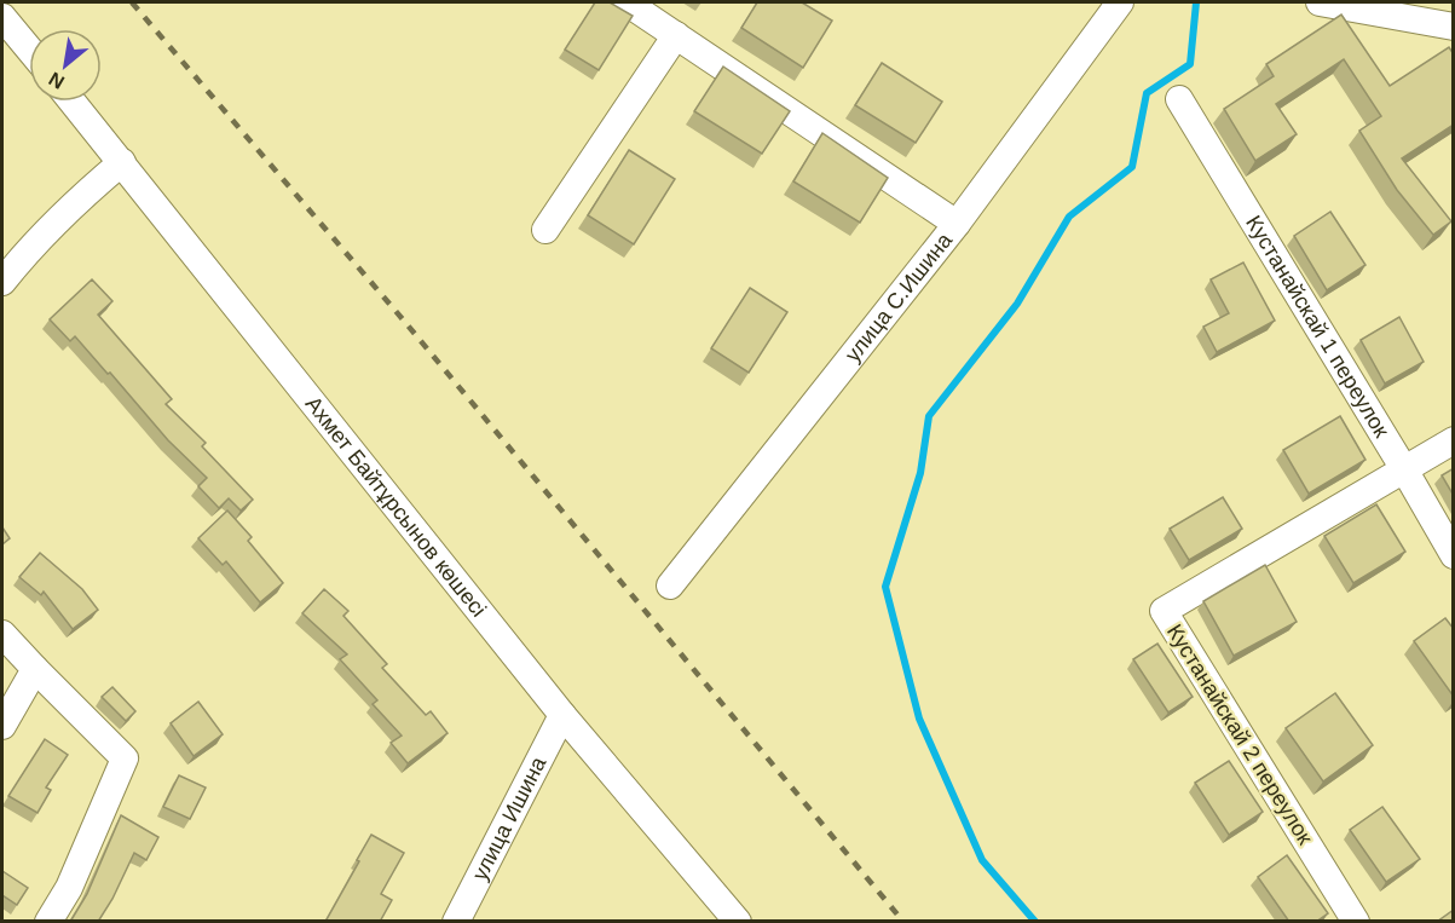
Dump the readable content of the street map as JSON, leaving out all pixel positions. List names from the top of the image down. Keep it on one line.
{"streets":{"street":["улица С.Ишина","Кустанайскай 1 переулок","Ахмет Байтұрсынов көшесі","Кустанайскай 2 переулок","улица Ишина"]},"crossings":[["Кустанайскай 1 переулок","Кустанайскай 2 переулок"],["Ахмет Байтұрсынов көшесі","улица Ишина"]],"north":"bottom left"}
